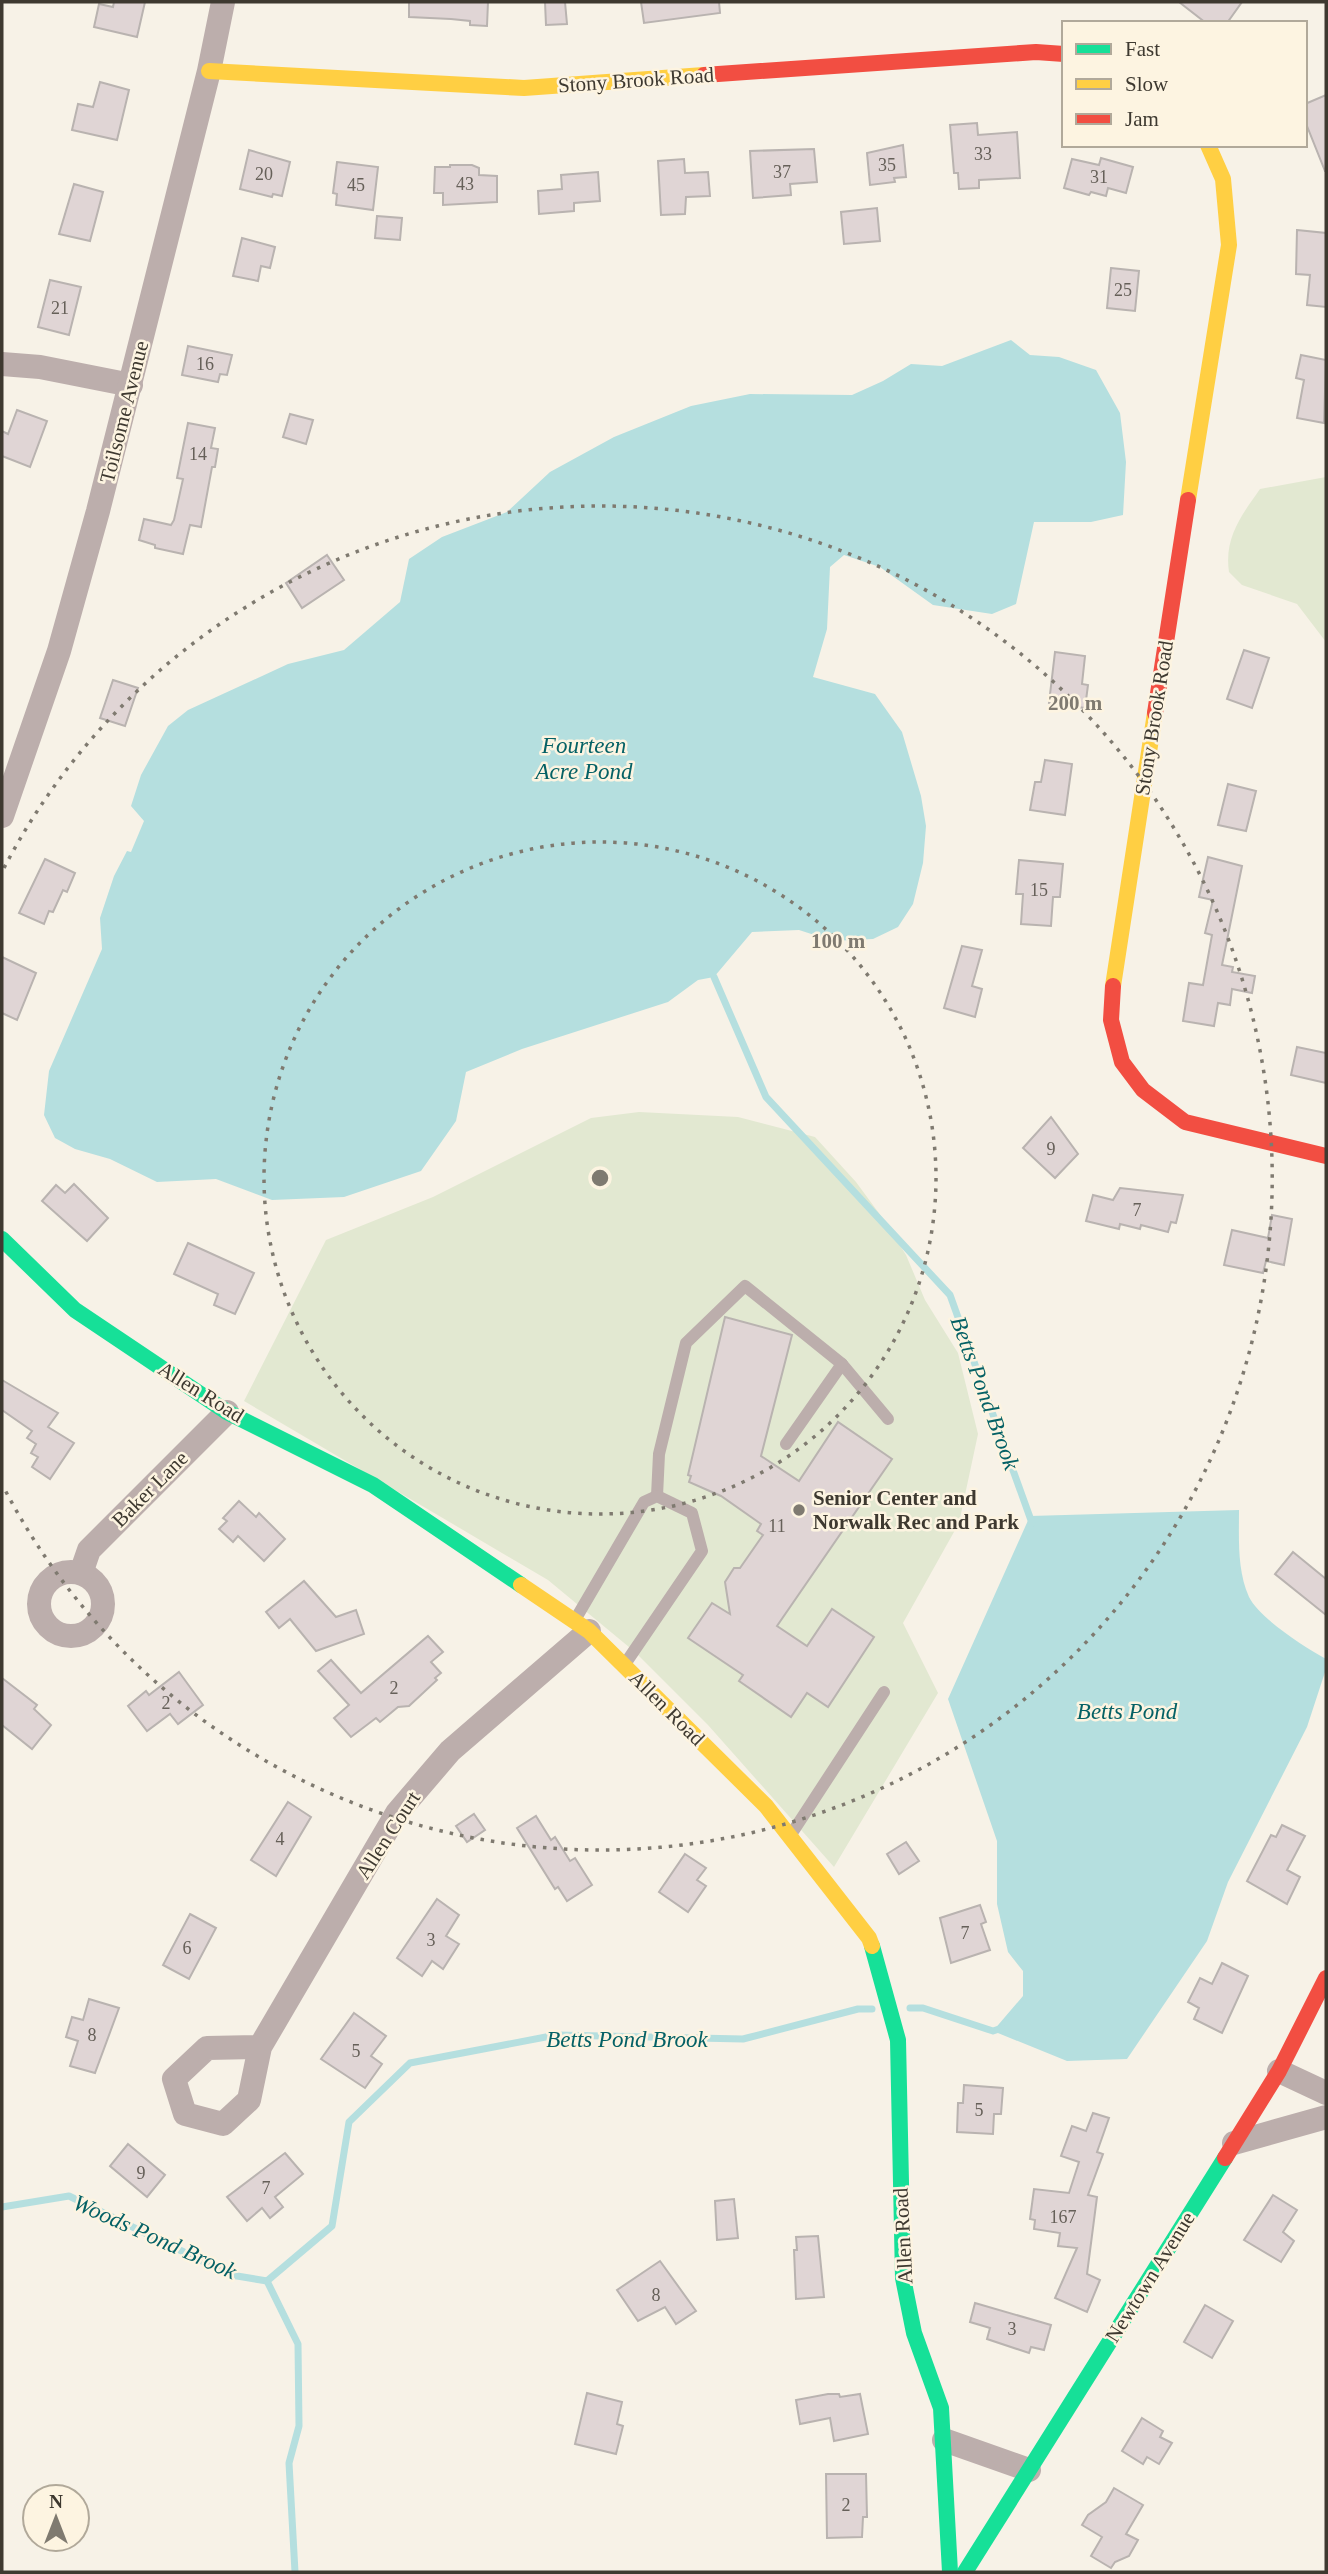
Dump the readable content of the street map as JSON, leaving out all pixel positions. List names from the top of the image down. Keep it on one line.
{"streets":{"street":["Stony Brook Road","Toilsome Avenue","Allen Road","Baker Lane","Allen Court","Newtown Avenue"]},"crossings":[["Stony Brook Road","Toilsome Avenue"],["Allen Road","Baker Lane"],["Allen Road","Allen Court"]],"water":["Fourteen Acre Pond","Betts Pond Brook","Betts Pond","Woods Pond Brook"],"places":["Senior Center and Norwalk Rec and Park"],"house_numbers":["33","35","37","20","31","43","45","25","21","16","14","15","9","7","11","2","2","4","7","3","6","8","5","5","9","7","167","8","3","2"],"legend":["Fast","Slow","Jam"],"north":"top","rings":["200 m","100 m"]}
